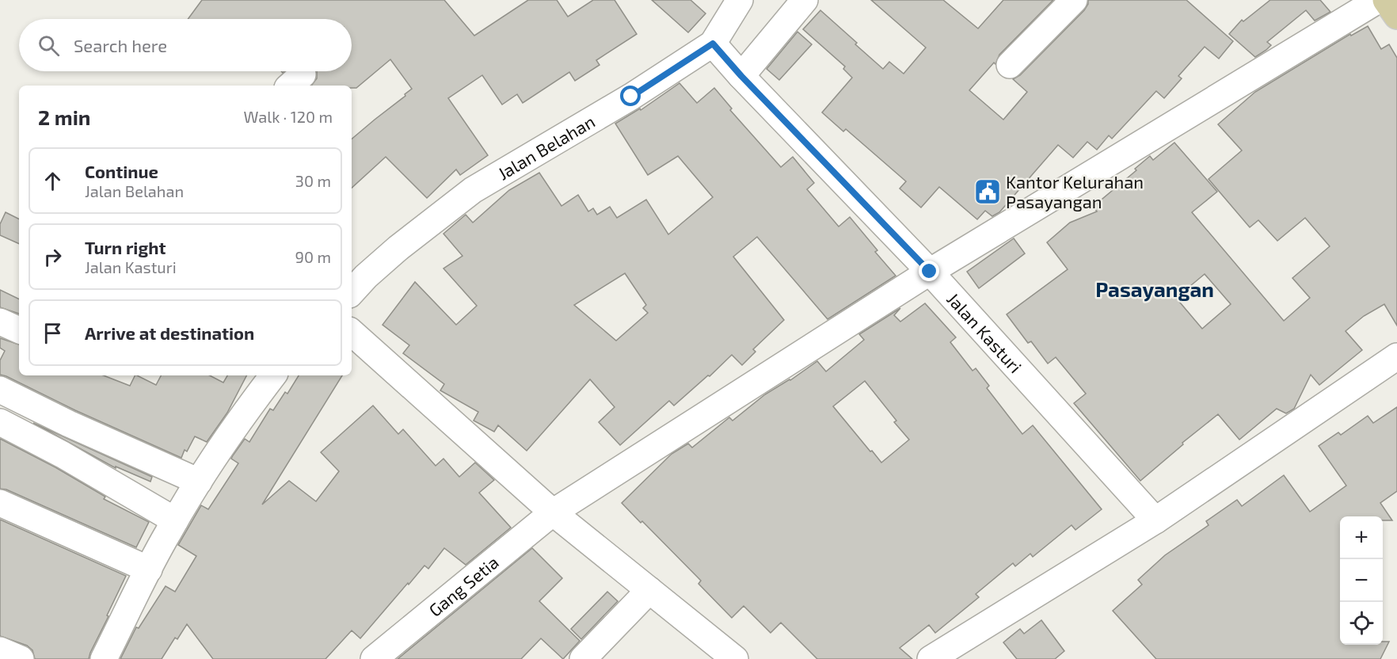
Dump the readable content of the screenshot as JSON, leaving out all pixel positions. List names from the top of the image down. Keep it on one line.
{"streets":{"street":["Jalan Belahan","Jalan Kasturi","Gang Setia"]},"crossings":[["Jalan Belahan","Jalan Kasturi"],["Jalan Kasturi","Gang Setia"]],"districts":["Pasayangan"],"places":{"public building":["Kantor Kelurahan Pasayangan"]},"page":{"search":"Search here","heading":["2 min","Walk · 120 m"],"list":[["Continue","Jalan Belahan","30 m"],["Turn right","Jalan Kasturi","90 m"],"Arrive at destination"],"map_buttons":["+","−"]}}
